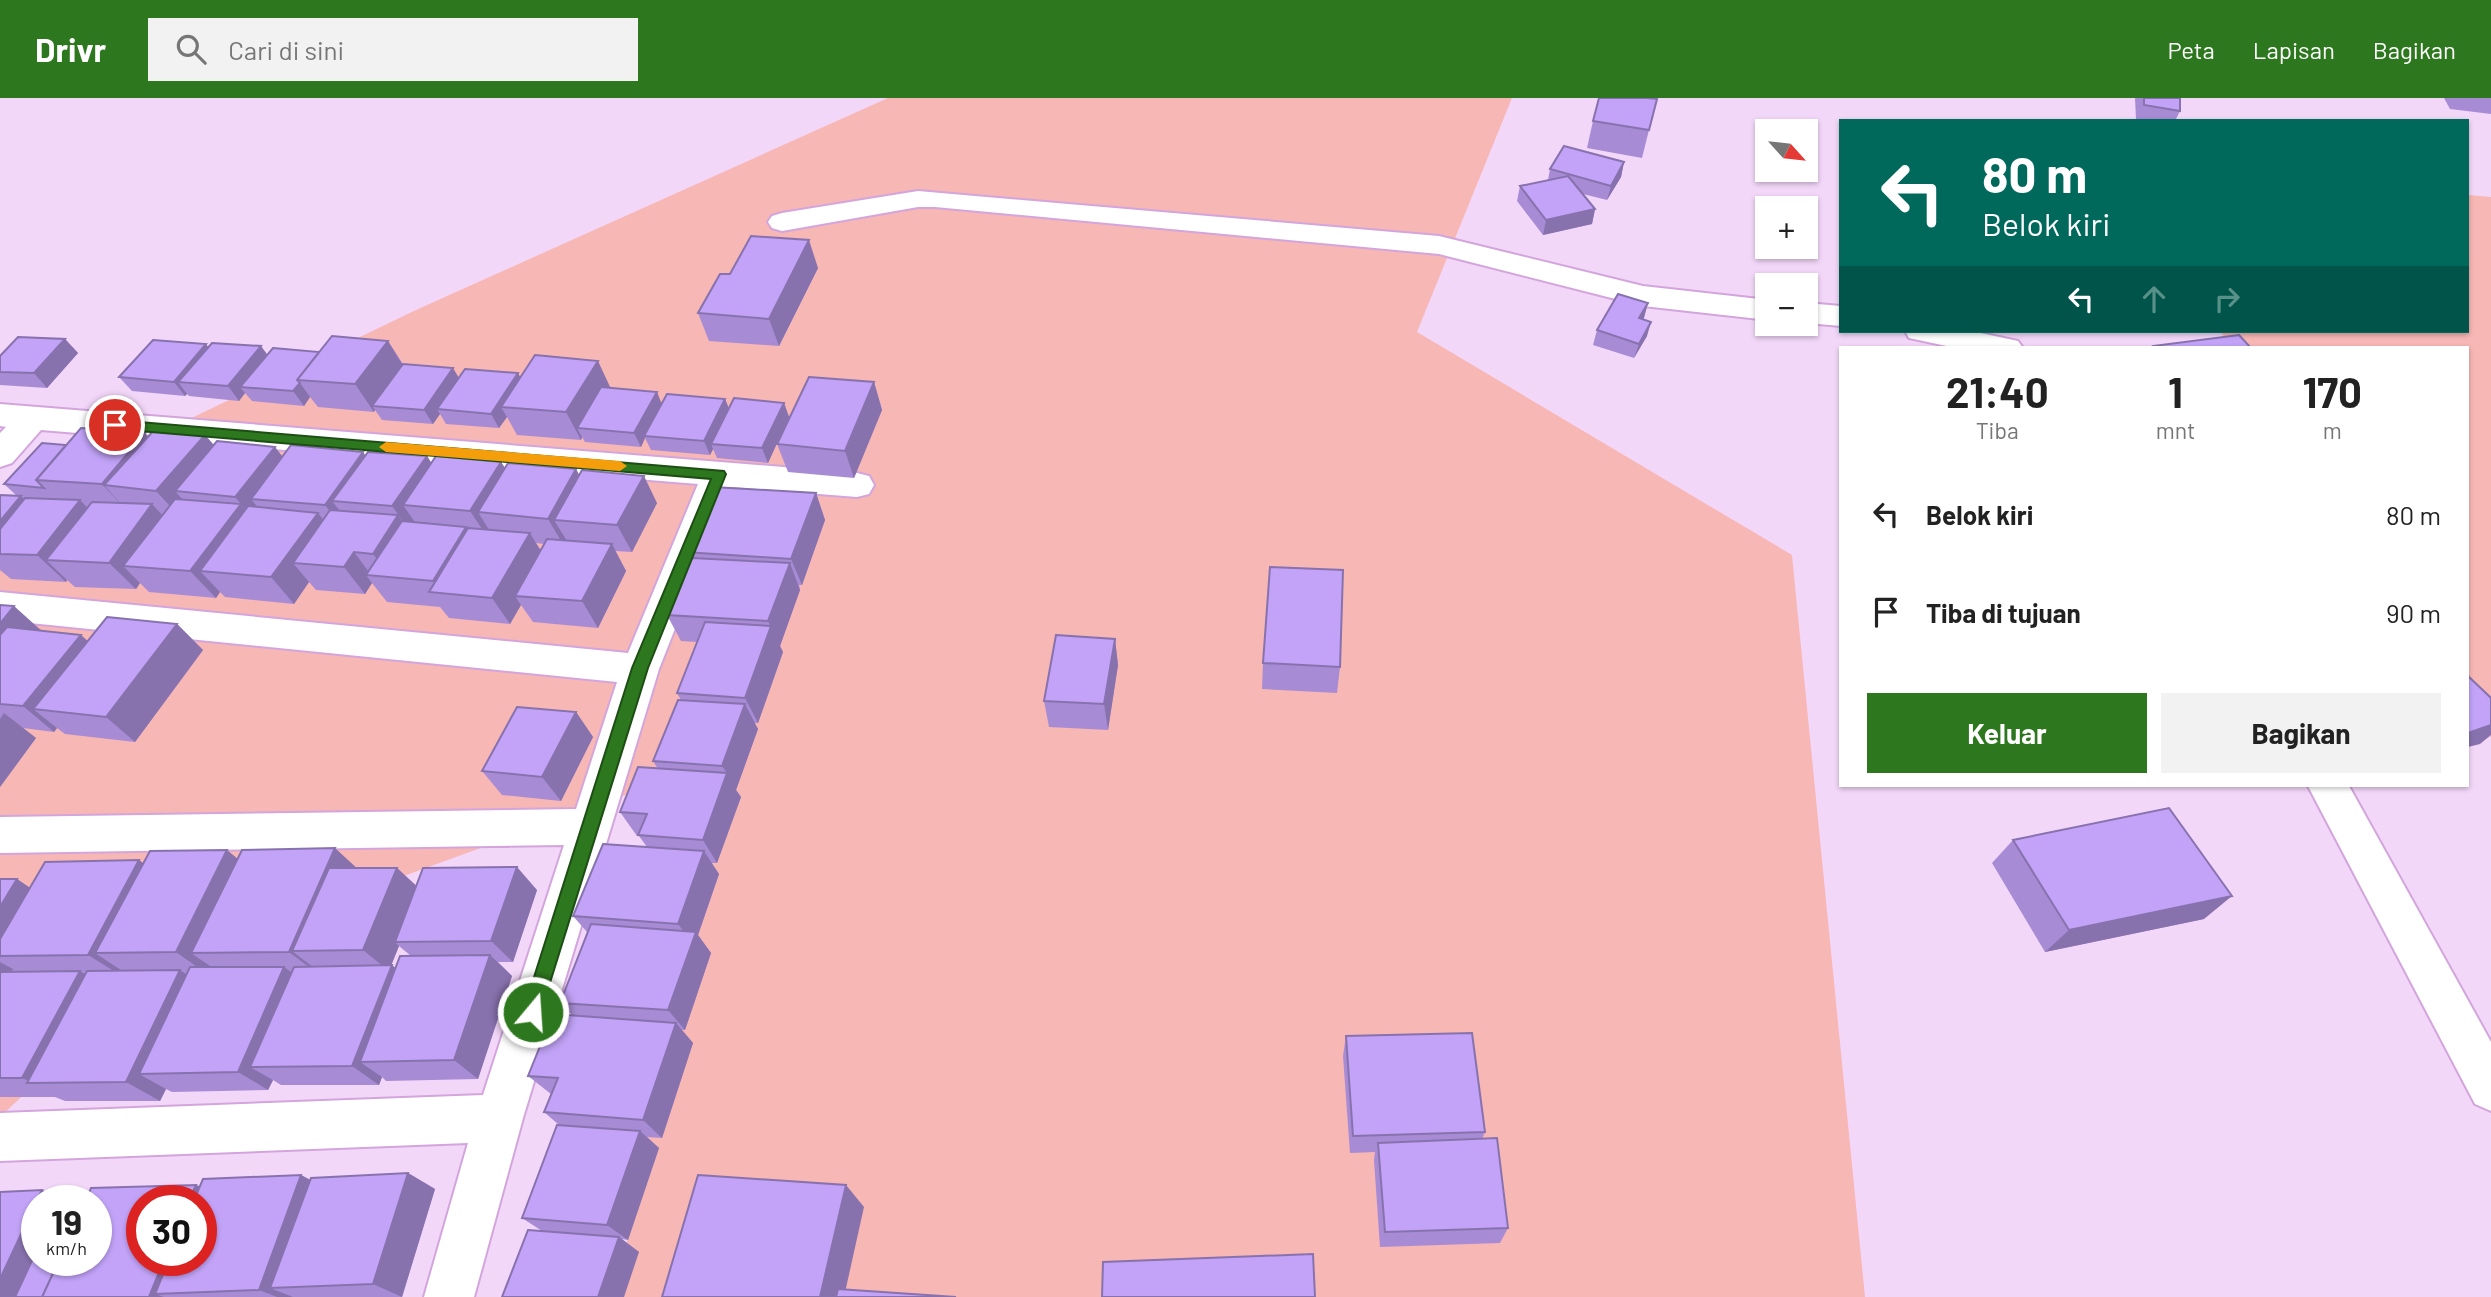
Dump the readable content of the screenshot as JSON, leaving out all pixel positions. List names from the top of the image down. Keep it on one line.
{"north":"bottom right","page":{"header":"Drivr","search":"Cari di sini","nav":["Peta","Lapisan","Bagikan"],"map_buttons":["+","−"],"turn":["80 m","Belok kiri"],"eta":["21:40","Tiba","1","mnt","170","m"],"list":[{"name":"Belok kiri","value":"80 m"},{"name":"Tiba di tujuan","value":"90 m"}],"buttons":["Keluar","Bagikan"],"speed":"19 km/h","limit":"30"}}
